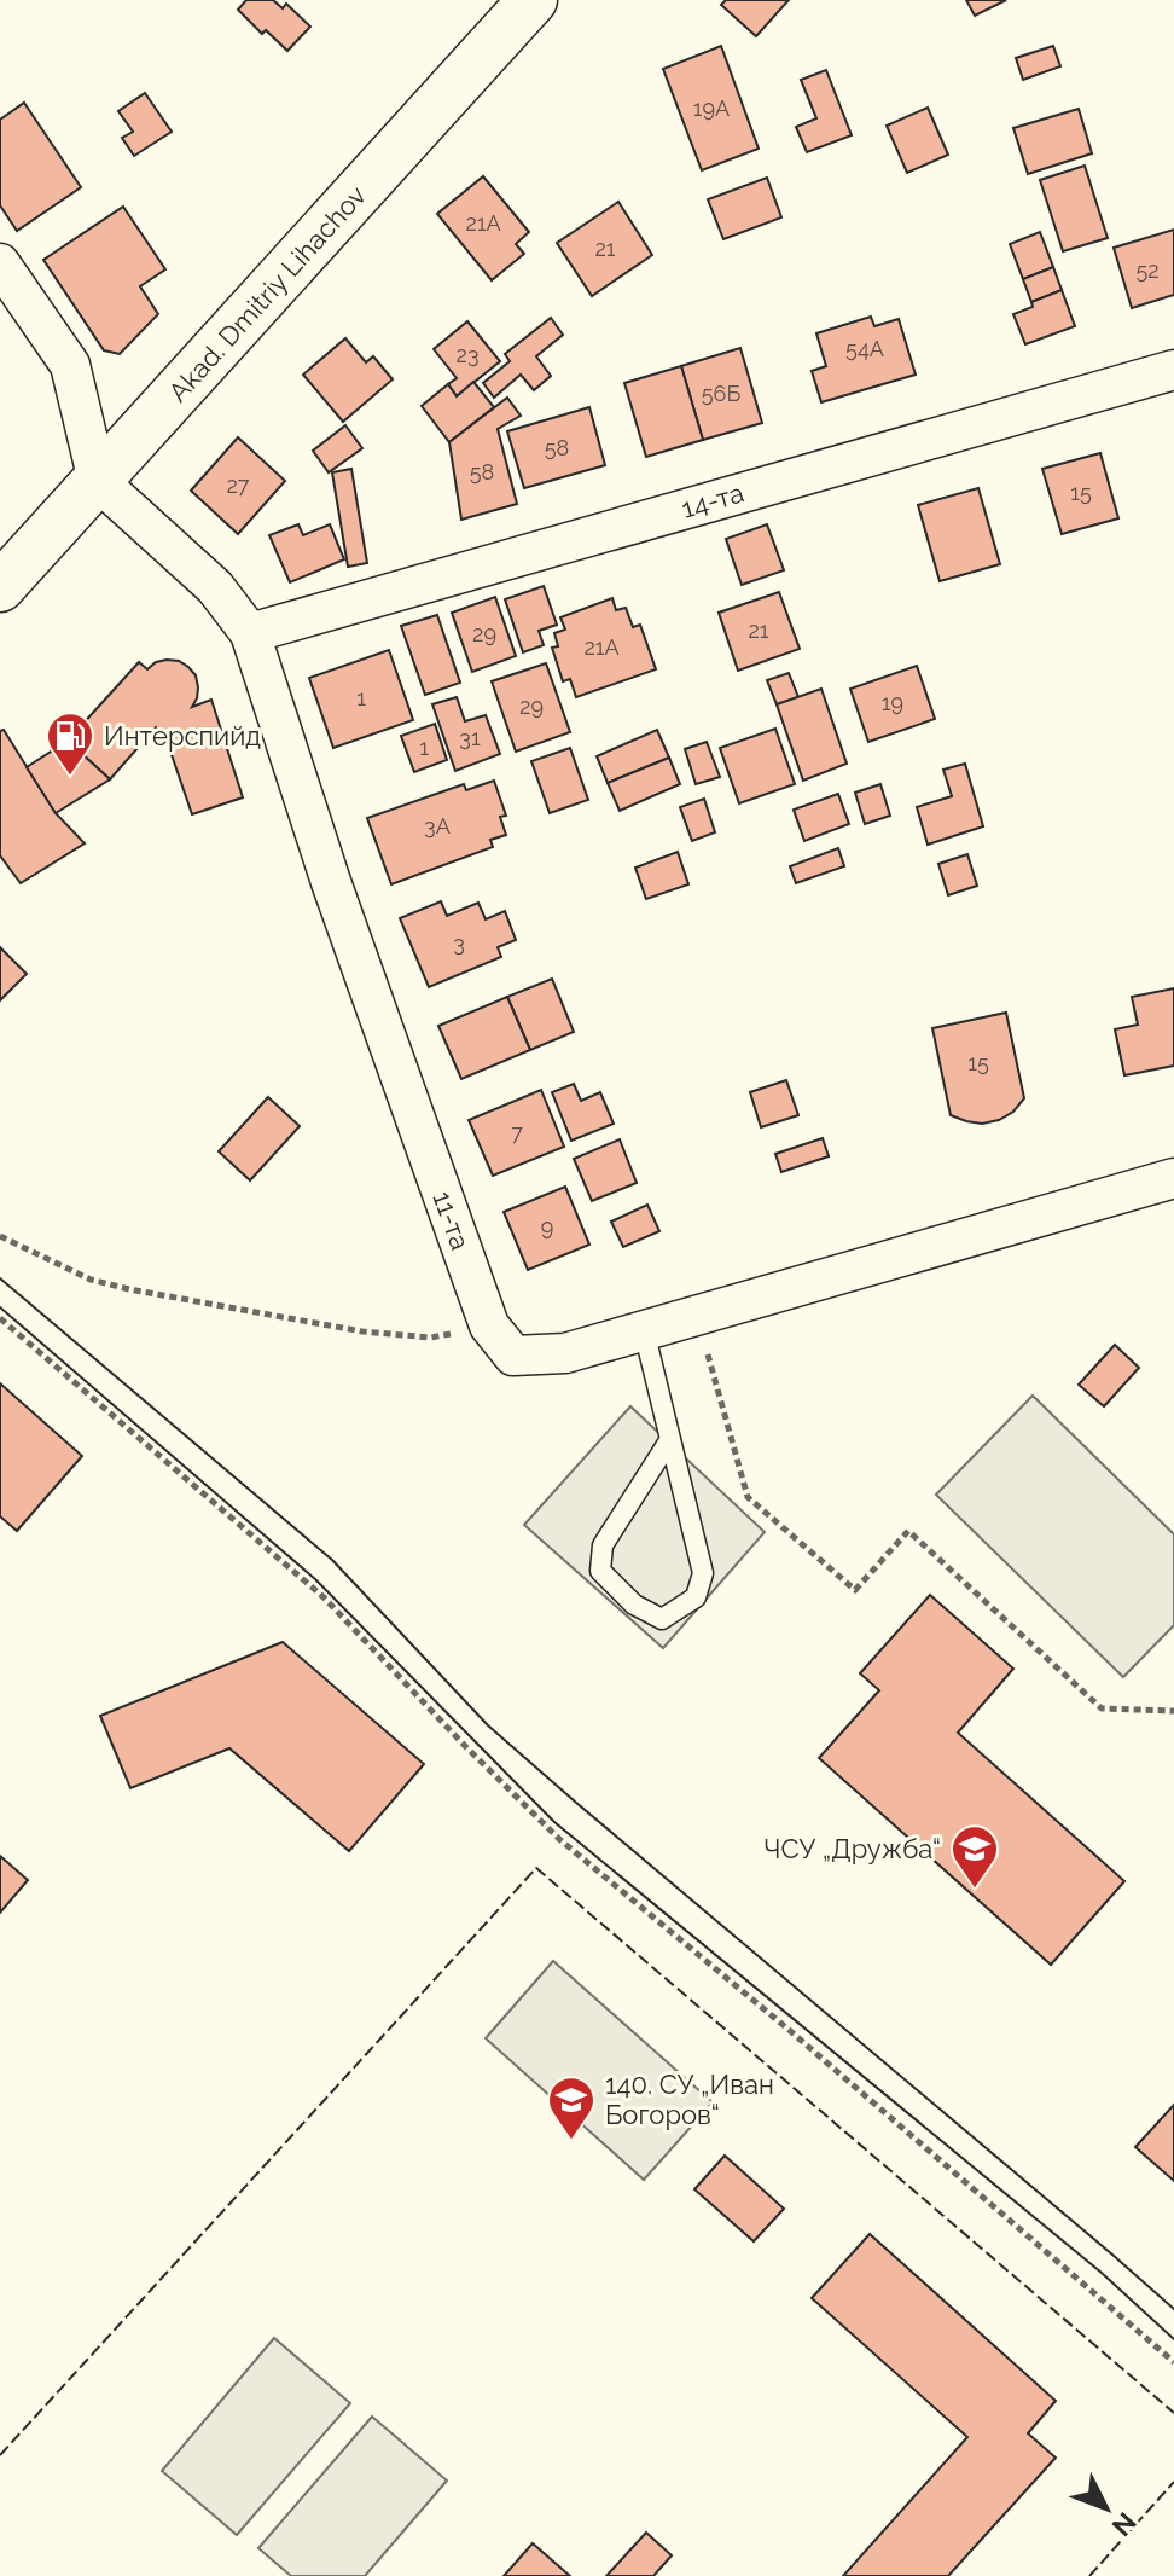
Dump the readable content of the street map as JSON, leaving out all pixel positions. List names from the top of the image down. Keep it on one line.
{"streets":{"street":["Akad. Dmitriy Lihachov","14-та","11-та"]},"crossings":[["Akad. Dmitriy Lihachov","11-та"],["14-та","11-та"]],"places":{"fuel station":["Интерспийд"],"school or university":["ЧСУ „Дружба“","140. СУ „Иван Богоров“"]},"house_numbers":["19А","21А","21","52","54А","23","56Б","58","58","27","15","21","29","21А","1","19","29","31","1","3А","3","15","7","9"],"north":"bottom right"}
